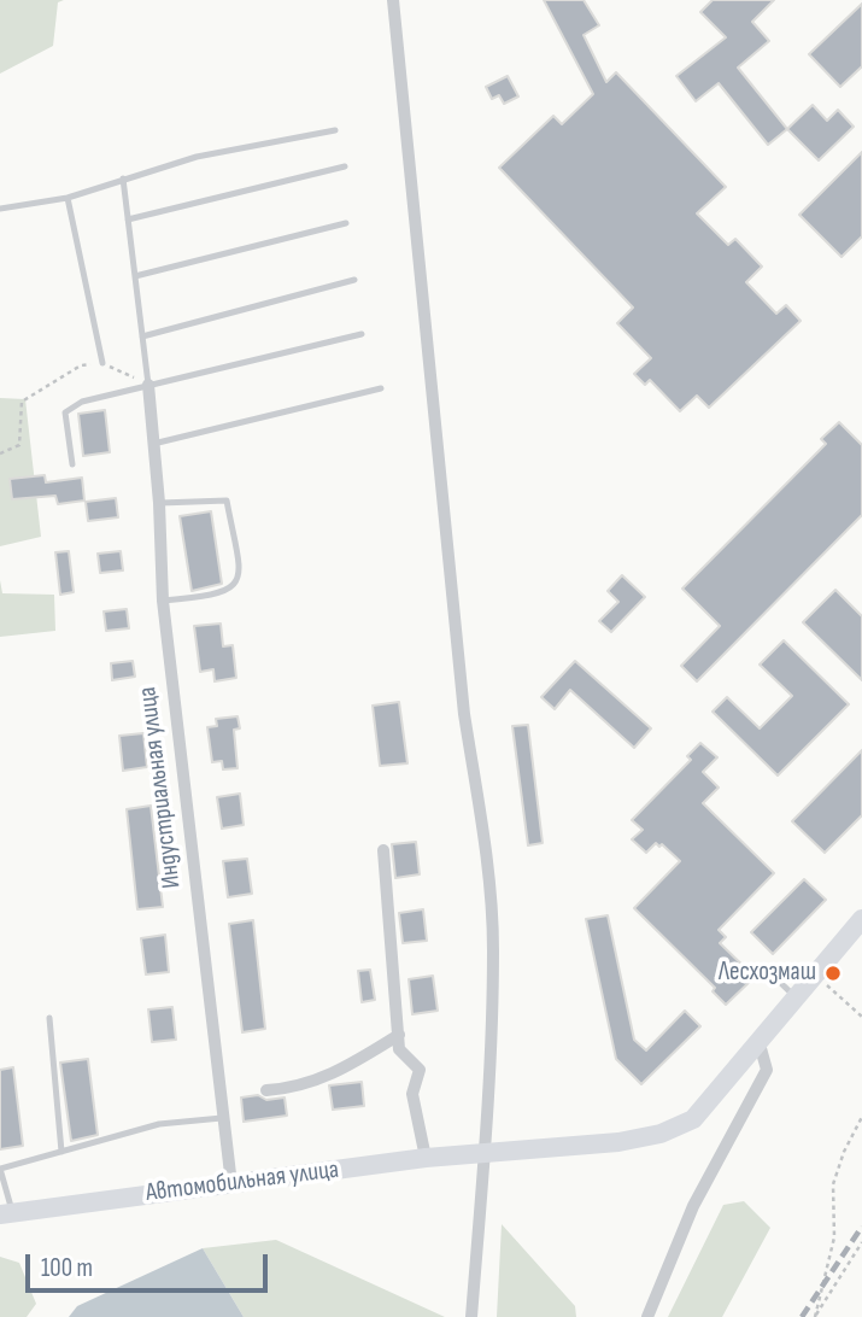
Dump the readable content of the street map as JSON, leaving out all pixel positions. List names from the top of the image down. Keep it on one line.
{"streets":{"street":["Индустриальная улица","Автомобильная улица"]},"crossings":[["Индустриальная улица","Автомобильная улица"]],"places":["Лесхозмаш"],"scale_bar":"100 m"}
